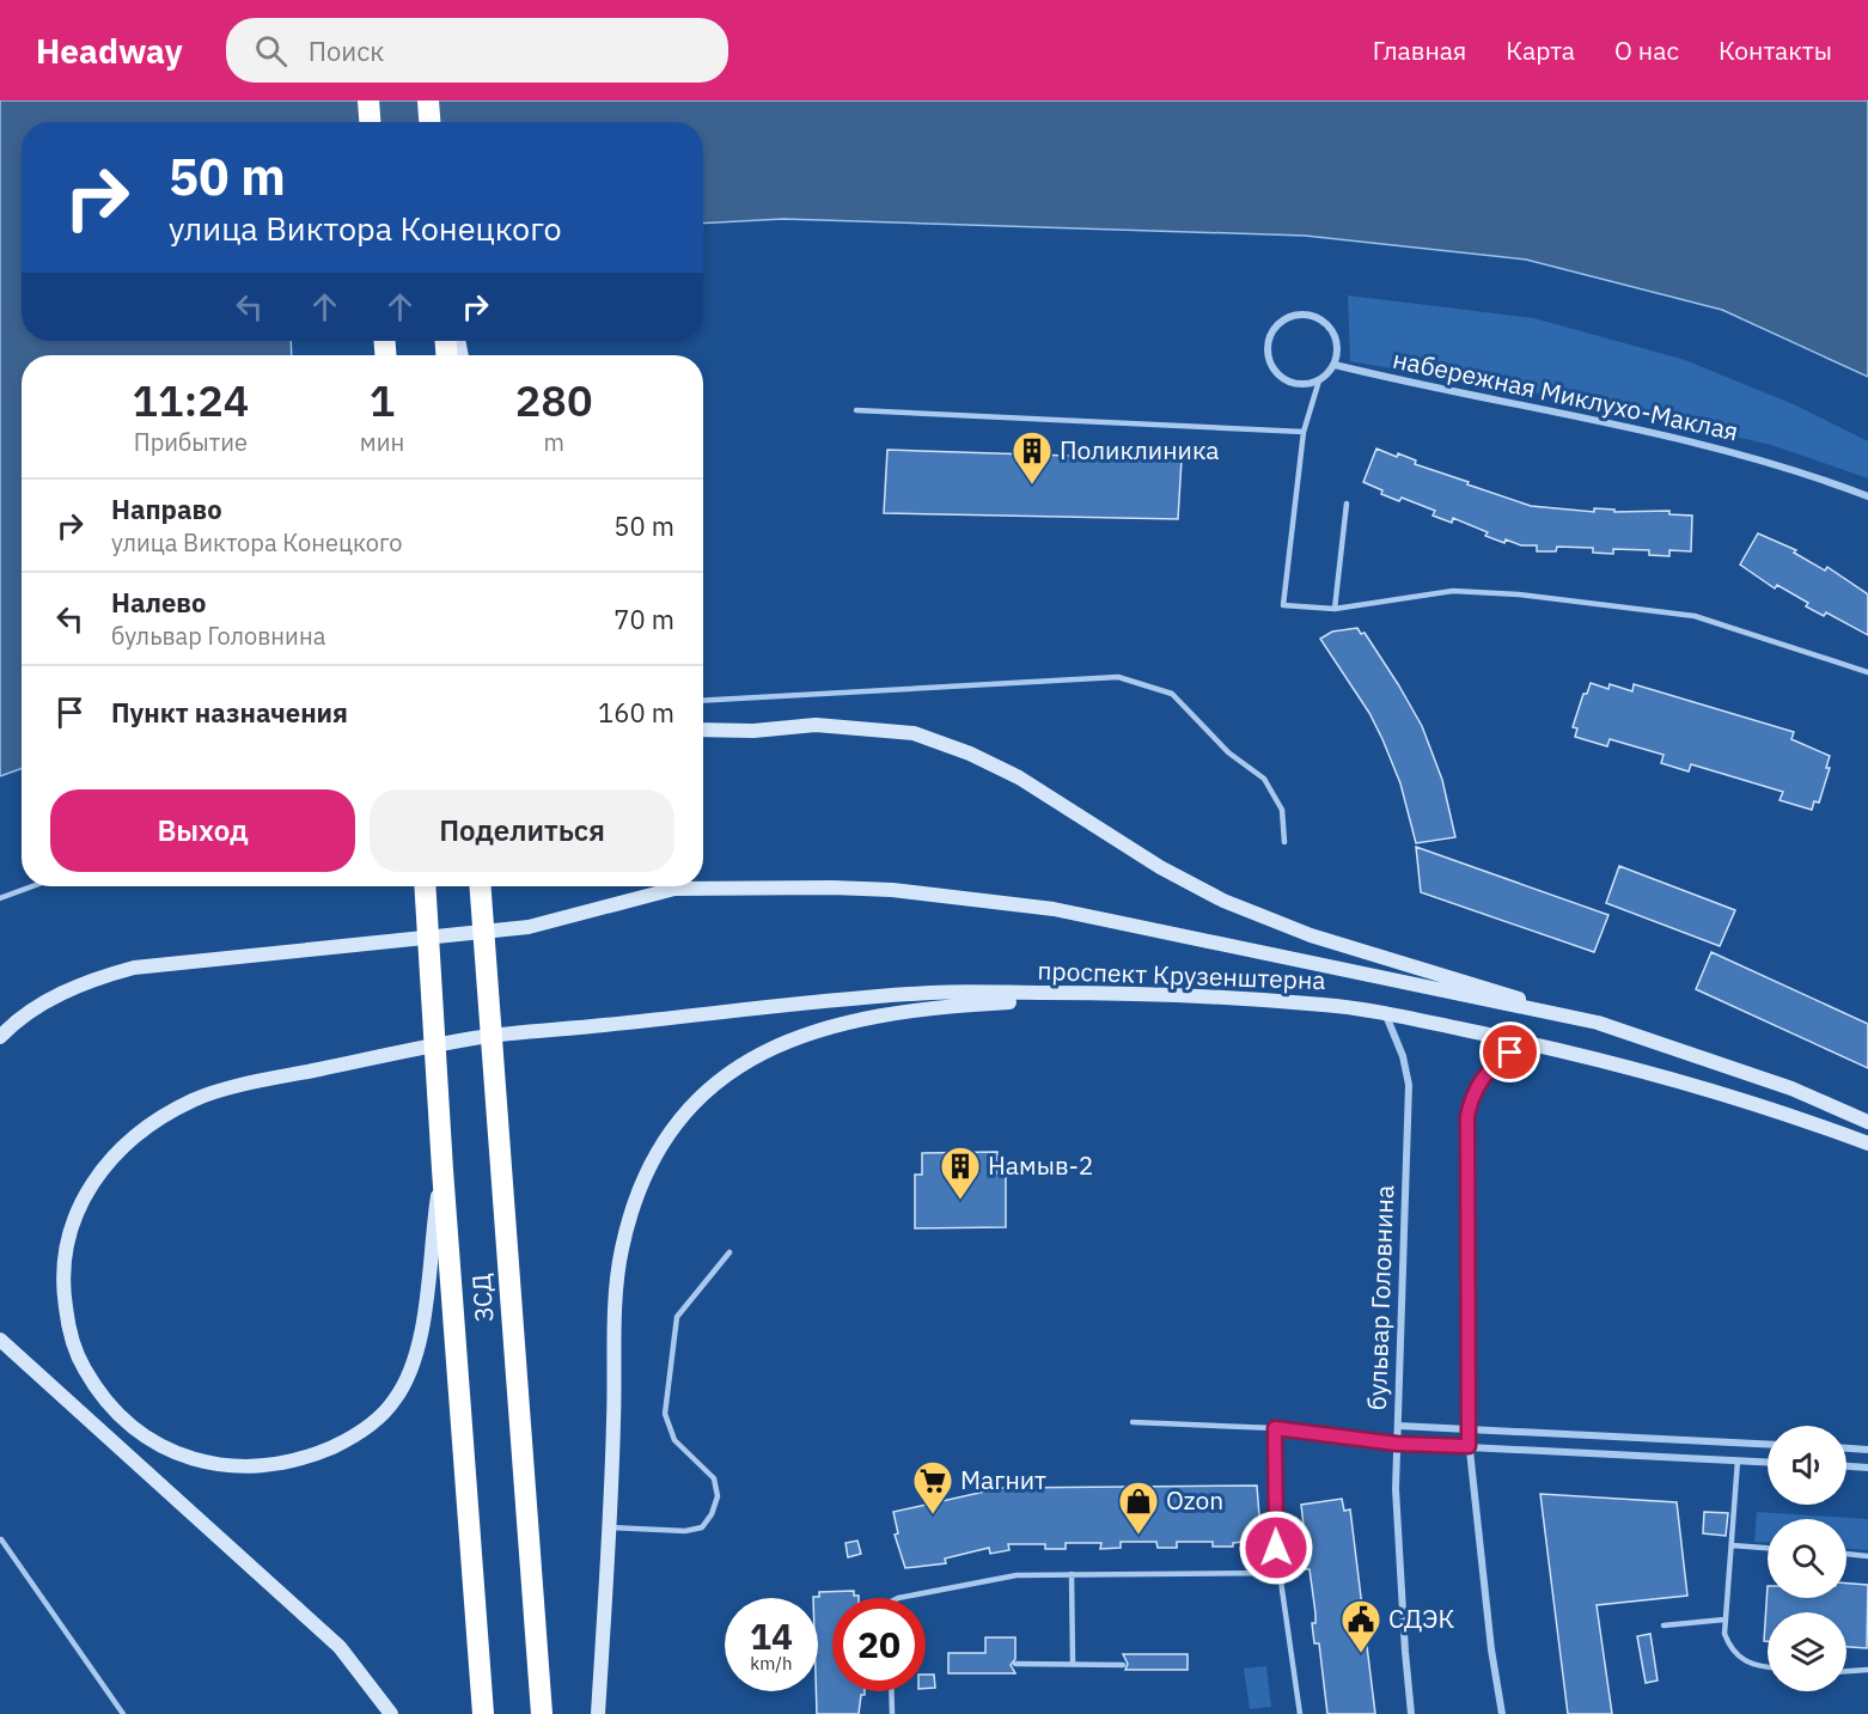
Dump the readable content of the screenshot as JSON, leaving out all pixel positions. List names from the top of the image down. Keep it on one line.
{"streets":{"highway":["ЗСД"],"main road":["проспект Крузенштерна"],"street":["набережная Миклухо-Маклая","бульвар Головнина"]},"crossings":[["проспект Крузенштерна","ЗСД"],["проспект Крузенштерна","бульвар Головнина"]],"places":{"building":["Поликлиника","Намыв-2"],"supermarket":["Магнит"],"shop":["Ozon"],"public building":["СДЭК"]},"page":{"header":"Headway","search":"Поиск","nav":["Главная","Карта","О нас","Контакты"],"turn":["50 m","улица Виктора Конецкого"],"eta":["11:24","Прибытие","1","мин","280","m"],"list":[{"name":"Направо","note":"улица Виктора Конецкого","value":"50 m"},{"name":"Налево","note":"бульвар Головнина","value":"70 m"},{"name":"Пункт назначения","value":"160 m"}],"buttons":["Выход","Поделиться"],"speed":"14 km/h","limit":"20"}}
